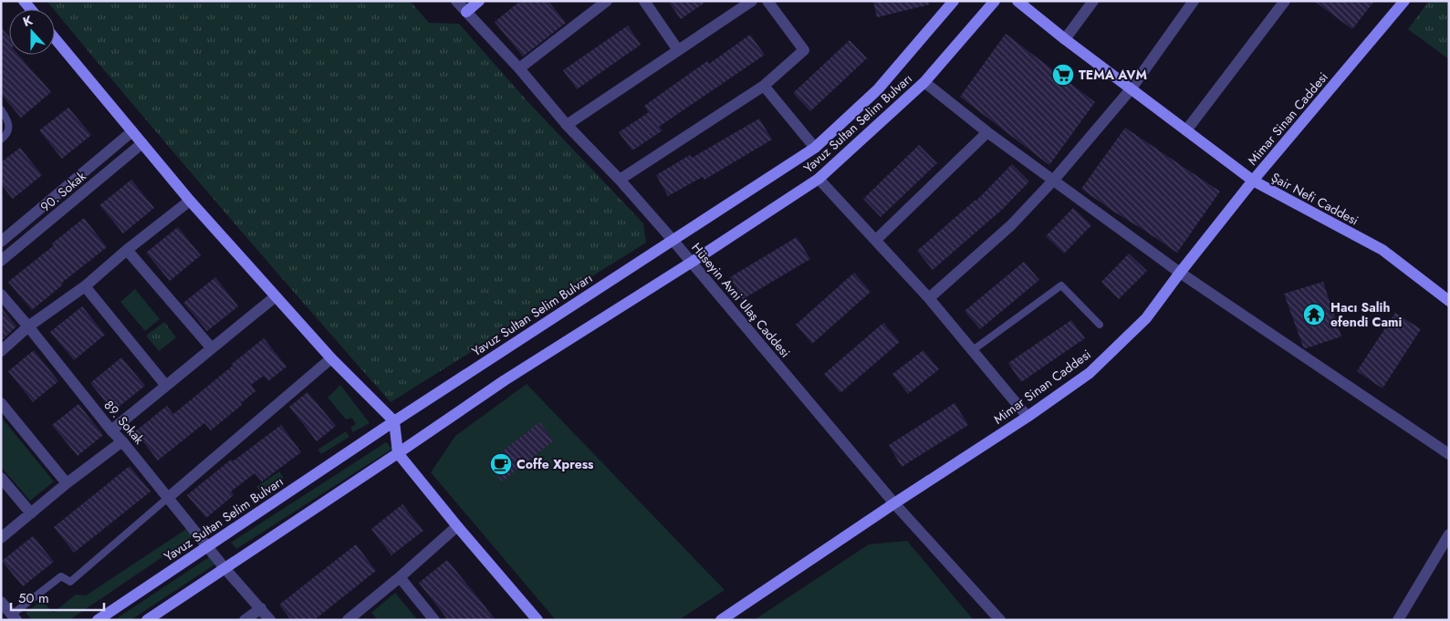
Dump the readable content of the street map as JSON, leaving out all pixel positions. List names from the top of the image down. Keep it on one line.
{"streets":{"main road":["Mimar Sinan Caddesi","Yavuz Sultan Selim Bulvarı","Şair Nefi Caddesi"],"street":["90. Sokak","Hüseyin Avni Ulaş Caddesi","89. Sokak"]},"crossings":[["Mimar Sinan Caddesi","Şair Nefi Caddesi"],["Mimar Sinan Caddesi","Hüseyin Avni Ulaş Caddesi"],["Yavuz Sultan Selim Bulvarı","Hüseyin Avni Ulaş Caddesi"],["Yavuz Sultan Selim Bulvarı","89. Sokak"]],"places":{"supermarket":["TEMA AVM"],"temple":["Hacı Salih efendi Cami"],"cafe":["Coffe Xpress"]},"scale_bar":"50 m","north":"top"}
